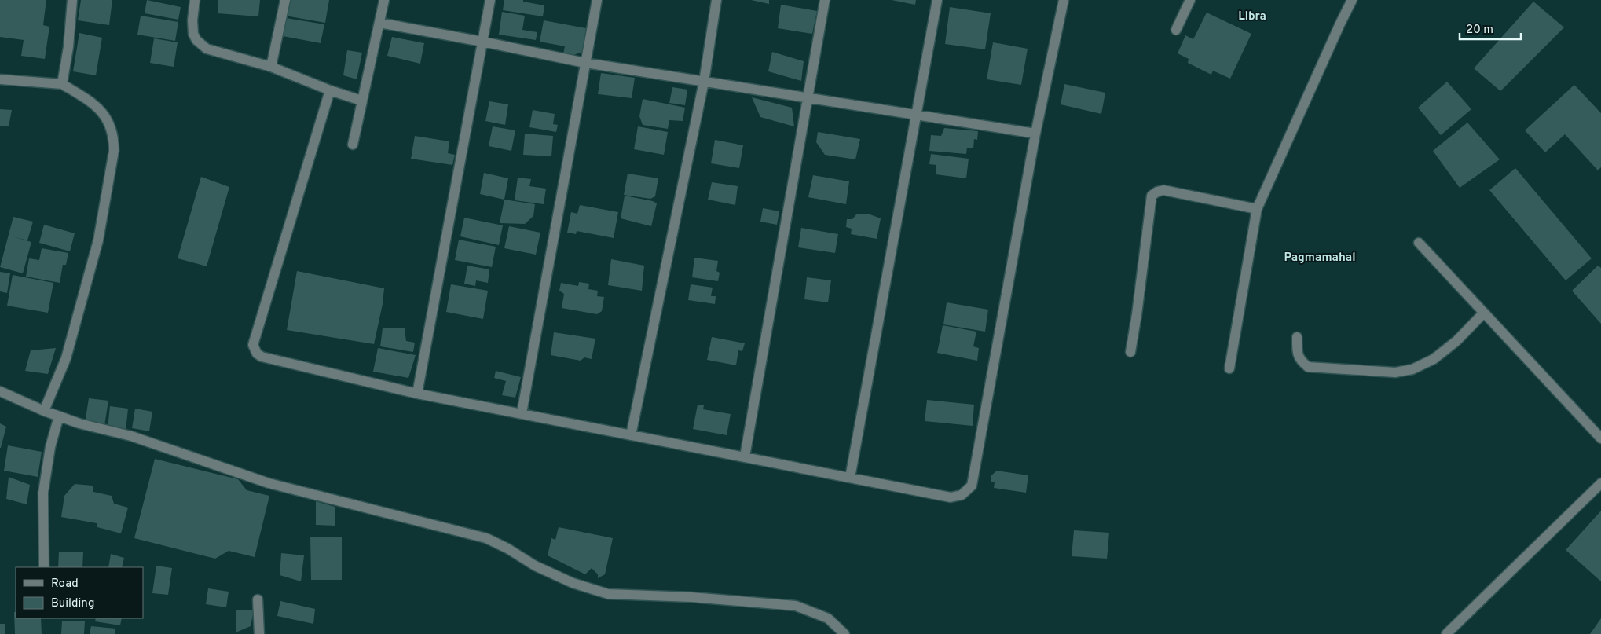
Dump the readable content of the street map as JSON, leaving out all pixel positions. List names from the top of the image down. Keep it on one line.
{"districts":["Libra","Pagmamahal"],"legend":["Road","Building"],"scale_bar":"20 m"}
